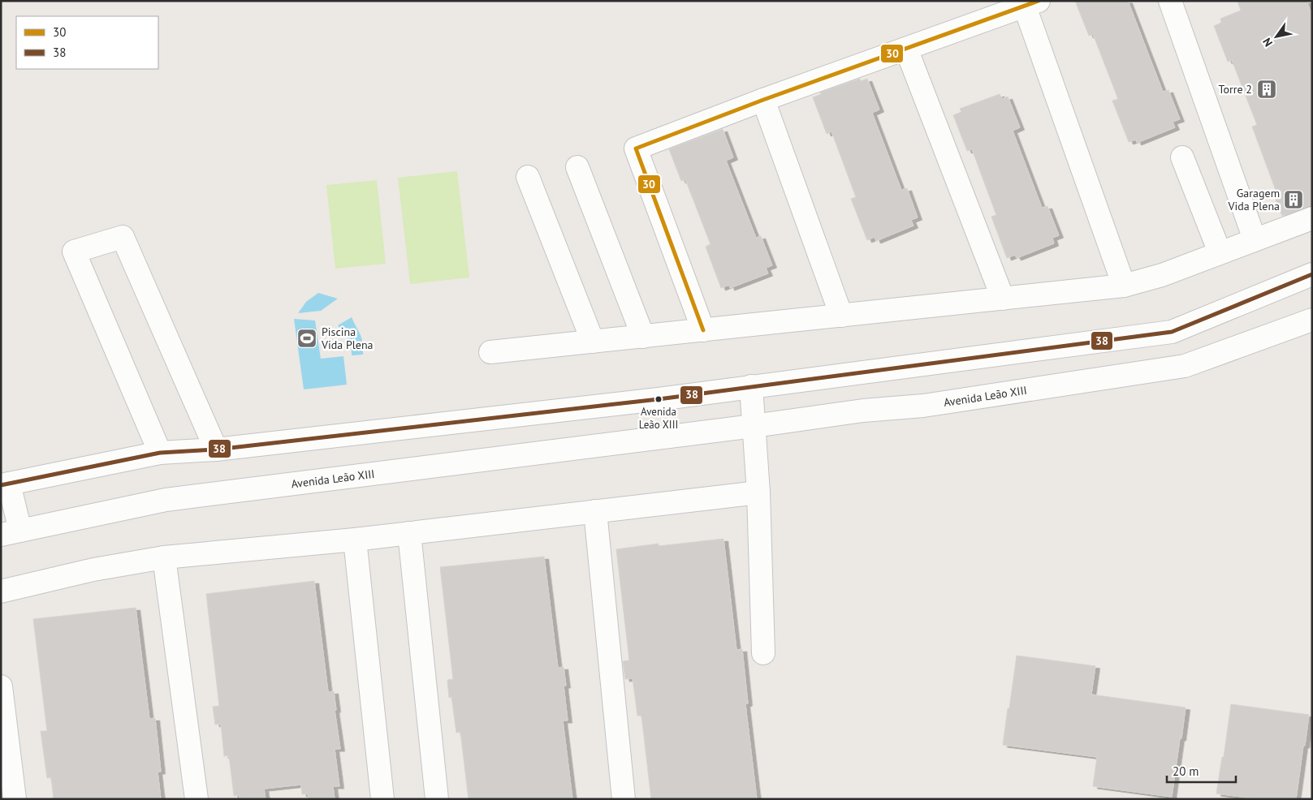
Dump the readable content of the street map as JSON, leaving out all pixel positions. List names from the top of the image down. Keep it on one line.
{"streets":{"street":["Avenida Leão XIII"]},"places":{"building":["Torre 2","Garagem Vida Plena"],"sports":["Piscina Vida Plena"],"other":["Avenida Leão XIII"]},"lines":["transit line 30","transit line 38"],"legend":["30","38"],"scale_bar":"20 m","north":"bottom left"}
